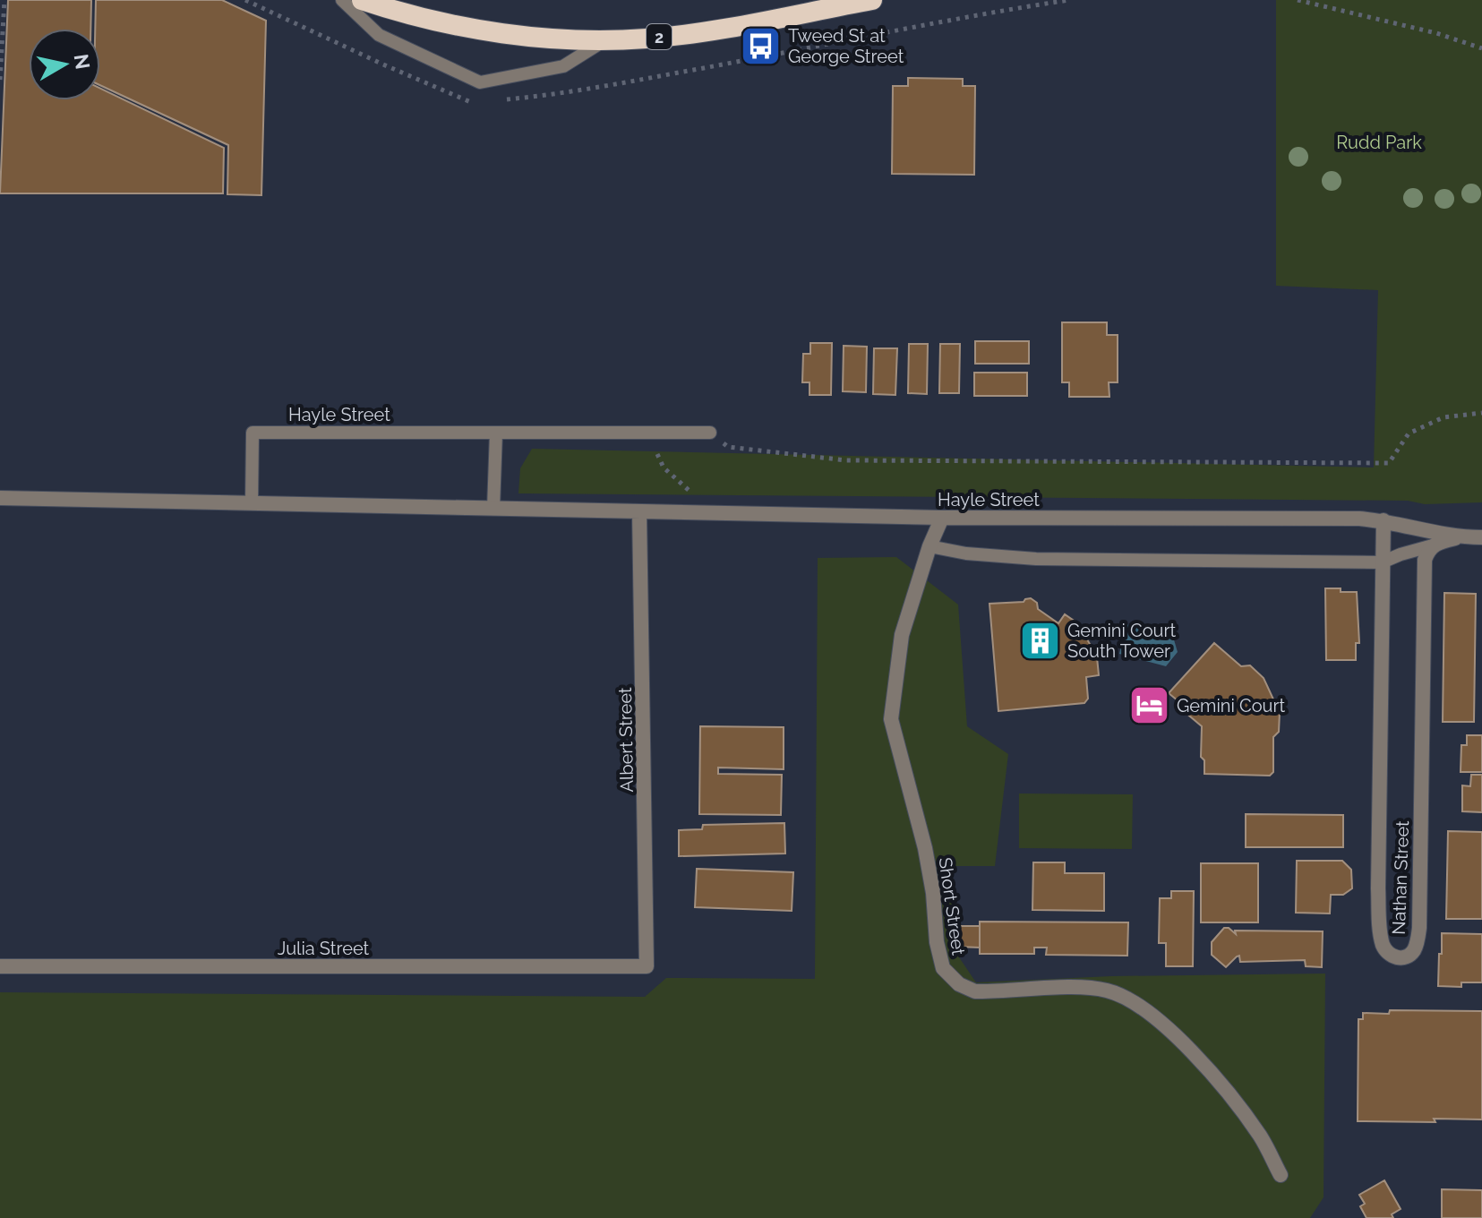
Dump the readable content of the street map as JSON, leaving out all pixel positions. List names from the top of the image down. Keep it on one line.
{"streets":{"highway":["2"],"street":["Hayle Street","Albert Street","Nathan Street","Short Street","Julia Street"]},"crossings":[["Hayle Street","Albert Street"],["Hayle Street","Nathan Street"],["Hayle Street","Short Street"],["Albert Street","Julia Street"]],"parks":["Rudd Park"],"places":{"bus stop":["Tweed St at George Street"],"building":["Gemini Court South Tower"],"hotel":["Gemini Court"]},"north":"right"}
